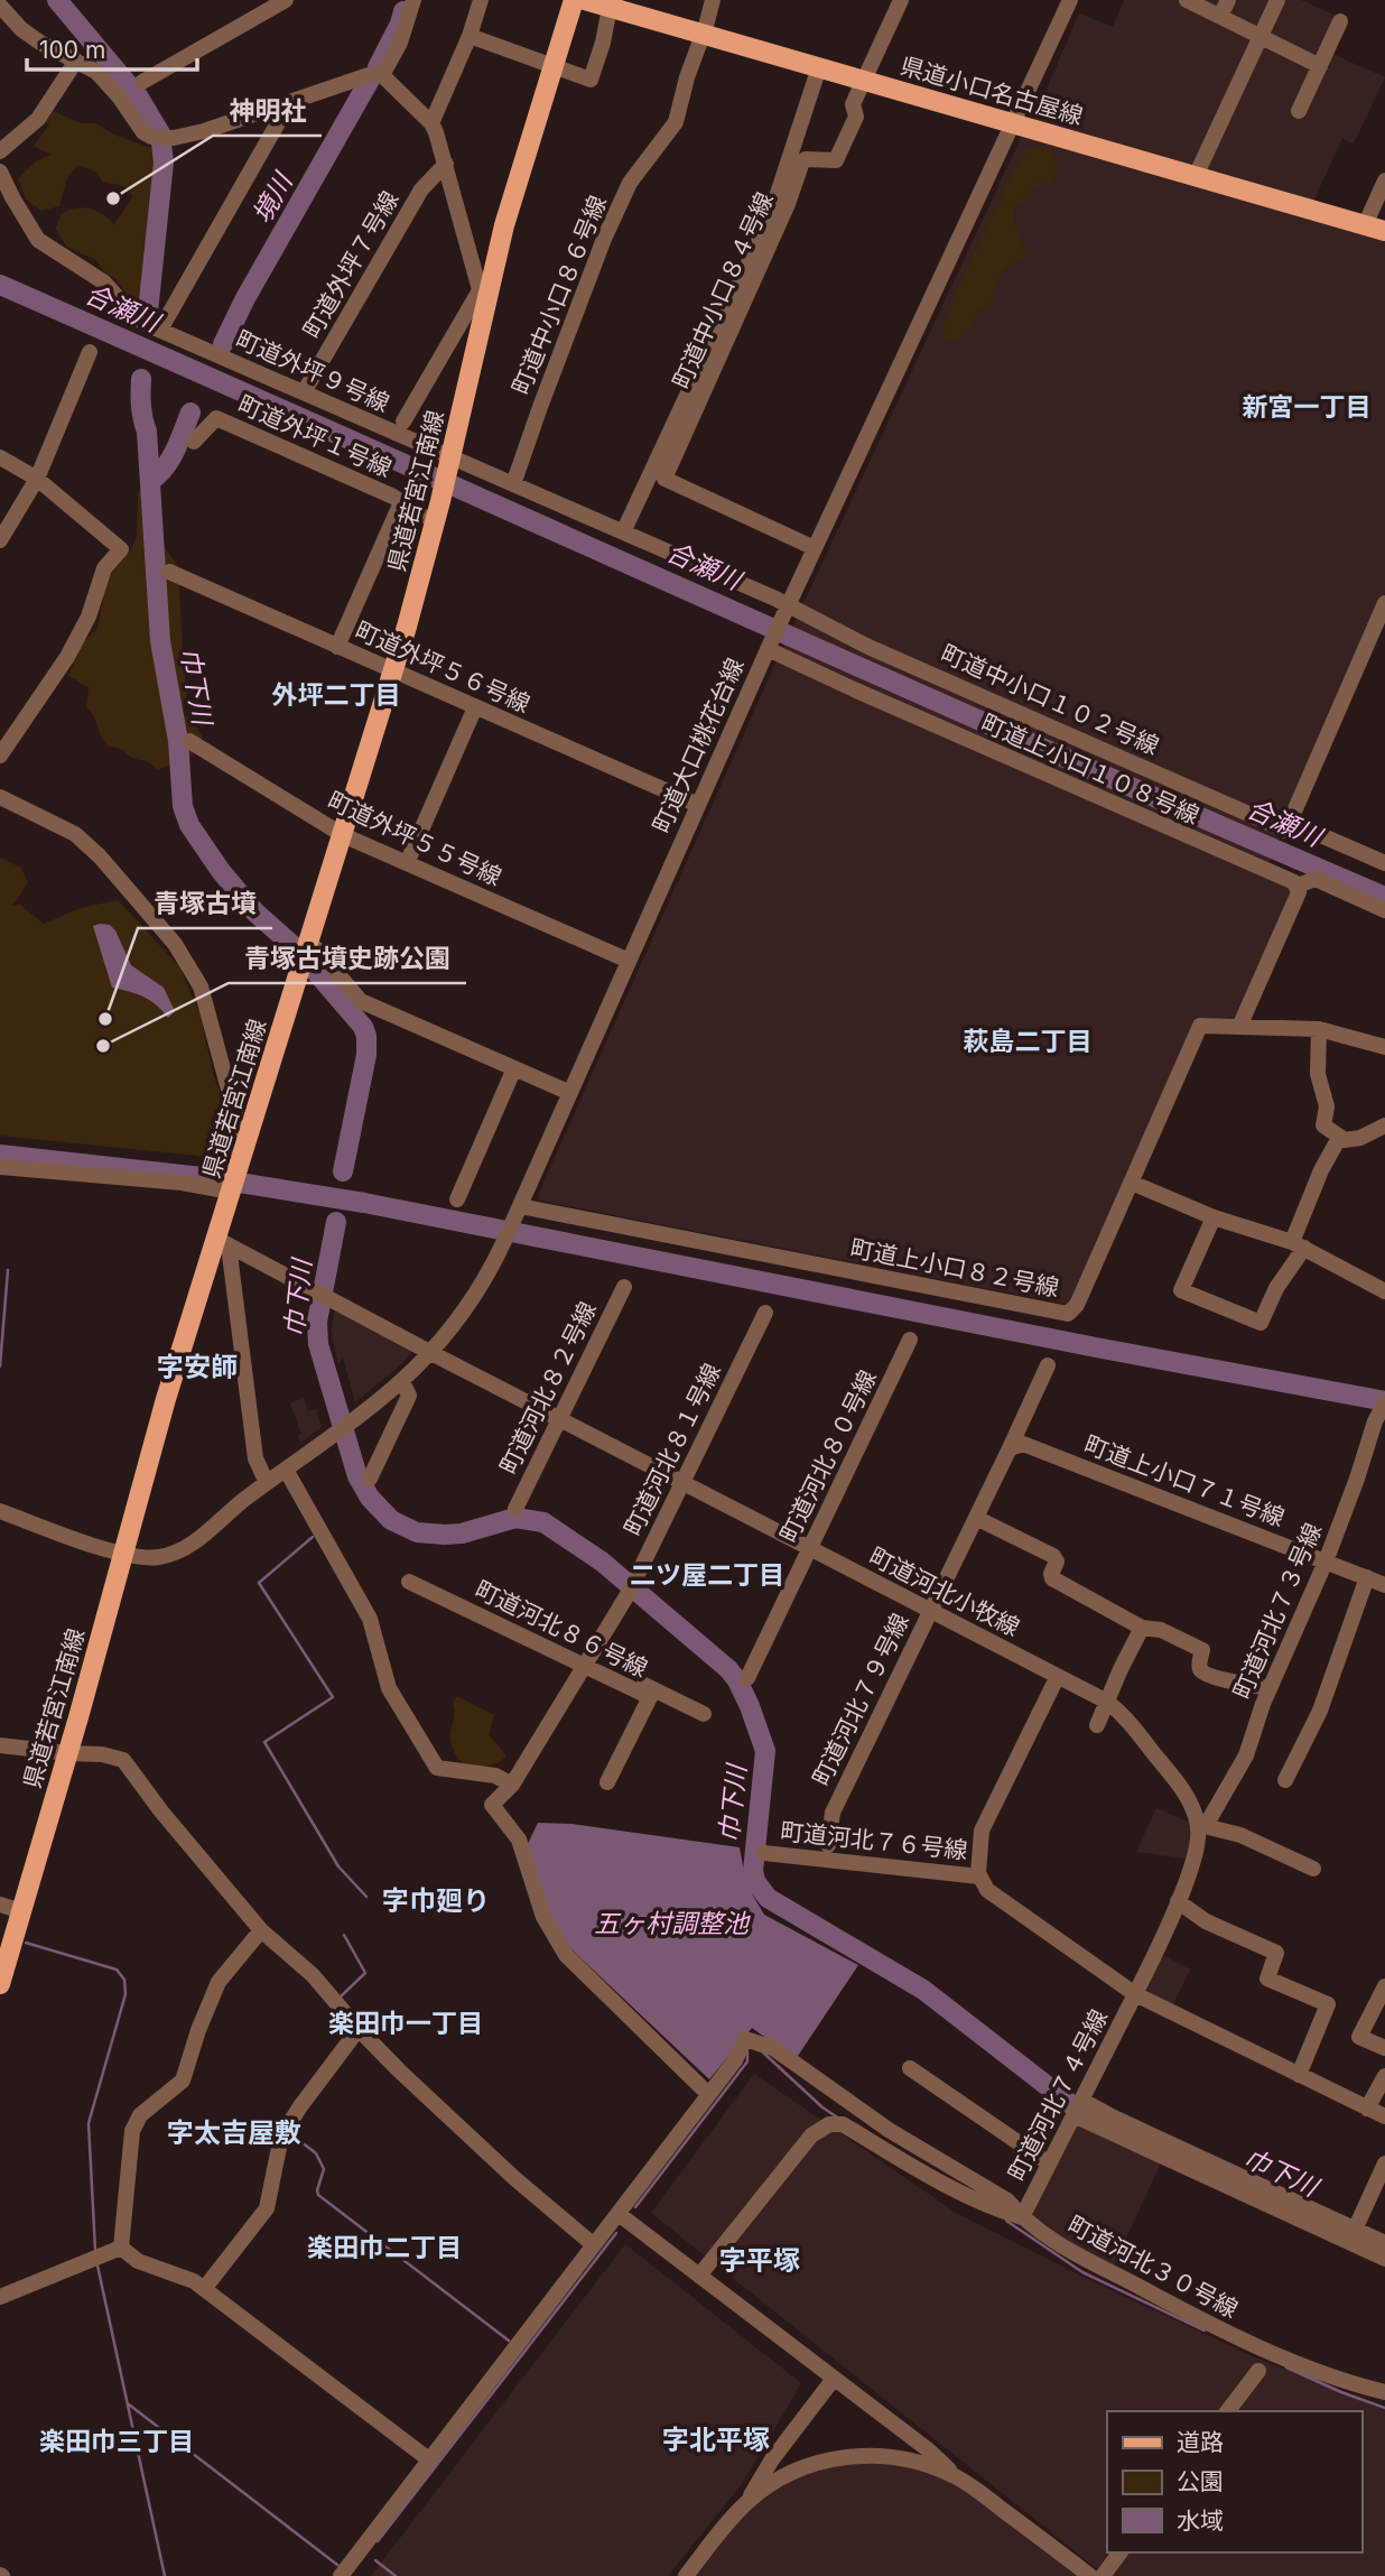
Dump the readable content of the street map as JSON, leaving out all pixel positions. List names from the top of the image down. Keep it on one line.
{"streets":{"main road":["県道小口名古屋線","県道若宮江南線"],"street":["町道外坪７号線","町道中小口８４号線","町道中小口８６号線","町道外坪９号線","町道外坪１号線","町道外坪５６号線","町道中小口１０２号線","町道大口桃花台線","町道上小口１０８号線","町道外坪５５号線","町道上小口８２号線","町道河北８２号線","町道河北８１号線","町道河北８０号線","町道上小口７１号線","町道河北小牧線","町道河北７３号線","町道河北８６号線","町道河北７９号線","町道河北７６号線","町道河北７４号線","町道河北３０号線"]},"crossings":[["県道小口名古屋線","町道中小口８４号線"],["県道小口名古屋線","町道中小口８６号線"],["県道小口名古屋線","町道大口桃花台線"],["町道外坪７号線","町道外坪９号線"],["町道中小口８４号線","町道大口桃花台線"],["町道中小口８６号線","町道外坪９号線"],["町道外坪９号線","県道若宮江南線"],["町道外坪９号線","町道中小口１０２号線"],["町道外坪９号線","町道大口桃花台線"],["県道若宮江南線","町道外坪５６号線"],["県道若宮江南線","町道大口桃花台線"],["県道若宮江南線","町道外坪５５号線"],["県道若宮江南線","町道河北小牧線"],["町道外坪５６号線","町道大口桃花台線"],["町道中小口１０２号線","町道大口桃花台線"],["町道大口桃花台線","町道上小口１０８号線"],["町道大口桃花台線","町道外坪５５号線"],["町道大口桃花台線","町道上小口８２号線"],["町道大口桃花台線","町道河北小牧線"],["町道河北８２号線","町道河北小牧線"],["町道河北８１号線","町道河北小牧線"],["町道河北８１号線","町道河北８６号線"],["町道河北８１号線","町道河北３０号線"],["町道河北８０号線","町道河北小牧線"],["町道上小口７１号線","町道河北７３号線"],["町道上小口７１号線","町道河北７９号線"],["町道河北小牧線","町道河北７３号線"],["町道河北小牧線","町道河北７９号線"],["町道河北７４号線","町道河北３０号線"]],"districts":["新宮一丁目","外坪二丁目","萩島二丁目","字安師","二ツ屋二丁目","字巾廻り","楽田巾一丁目","字太吉屋敷","楽田巾二丁目","字平塚","字北平塚","楽田巾三丁目"],"water":["境川","合瀬川","巾下川","五ヶ村調整池"],"places":["神明社","青塚古墳","青塚古墳史跡公園"],"legend":["道路","公園","水域"],"scale_bar":"100 m"}
